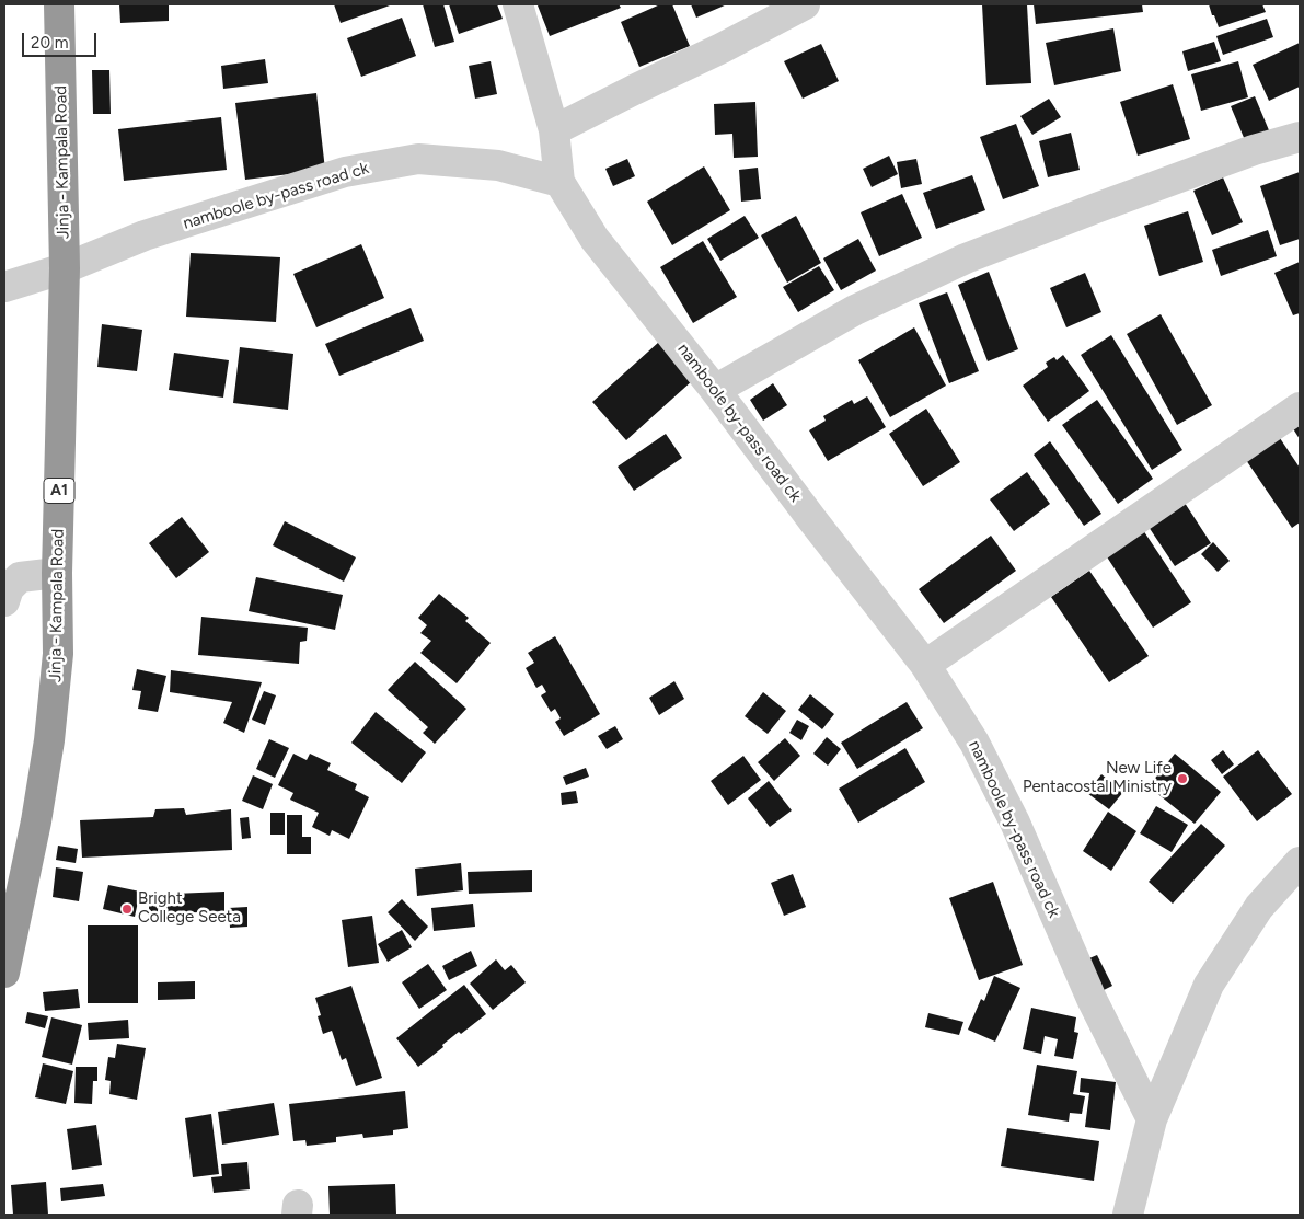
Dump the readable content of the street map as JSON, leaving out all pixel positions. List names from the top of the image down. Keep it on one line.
{"streets":{"highway":["Jinja - Kampala Road","A1"],"street":["namboole by-pass road ck"]},"crossings":[["Jinja - Kampala Road","namboole by-pass road ck"]],"places":["New Life Pentacostal Ministry","Bright College Seeta"],"scale_bar":"20 m"}
